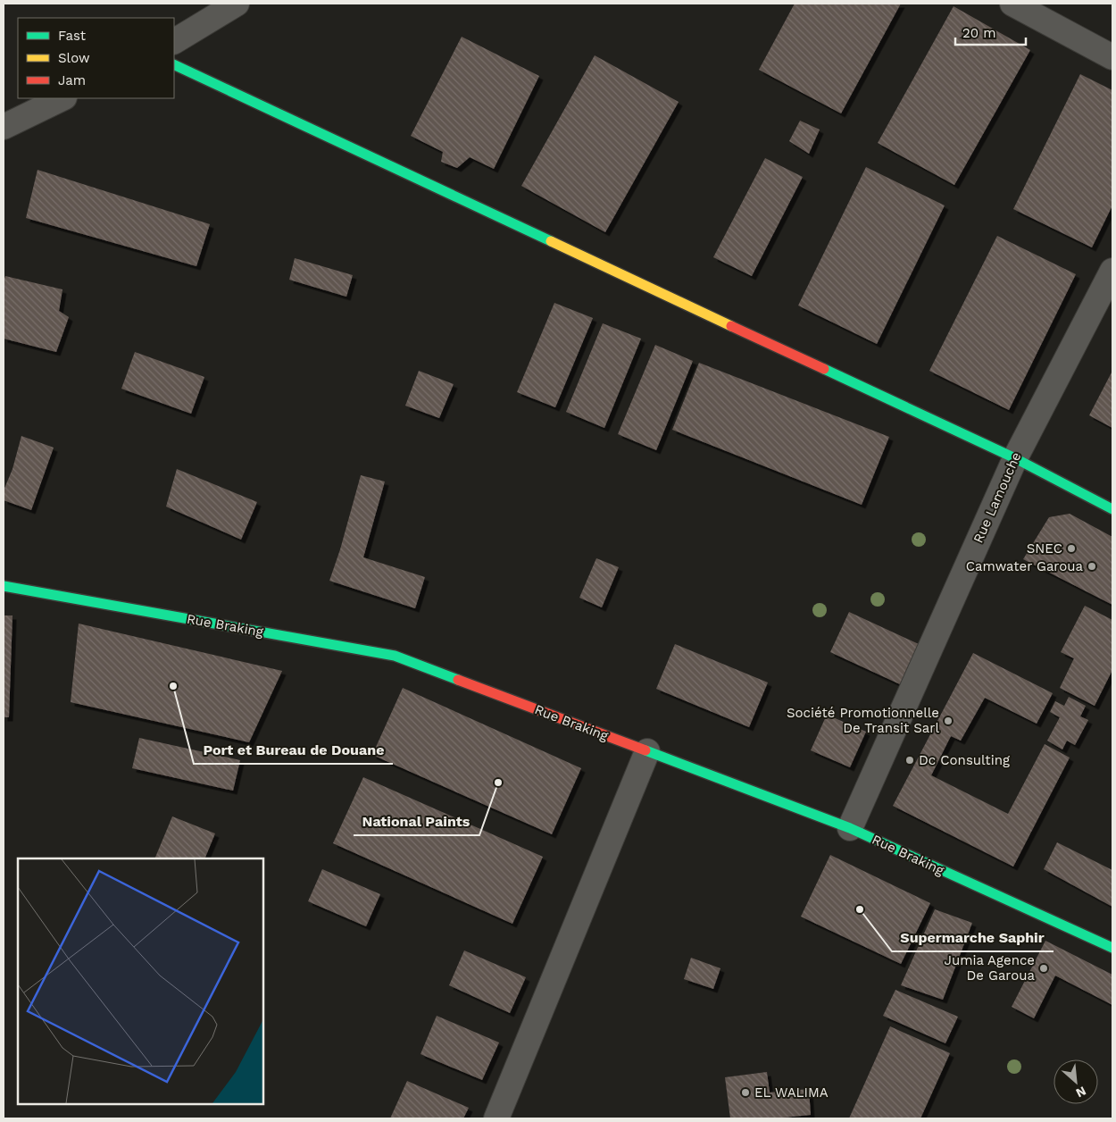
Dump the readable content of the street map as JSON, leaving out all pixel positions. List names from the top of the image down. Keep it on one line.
{"streets":{"street":["Rue Lamouche","Rue Braking"]},"crossings":[["Rue Lamouche","Rue Braking"]],"places":["SNEC","Camwater Garoua","Port et Bureau de Douane","Société Promotionnelle De Transit Sarl","Dc Consulting","National Paints","Supermarche Saphir","Jumia Agence De Garoua","EL WALIMA"],"legend":["Fast","Slow","Jam"],"scale_bar":"20 m","north":"bottom right"}
